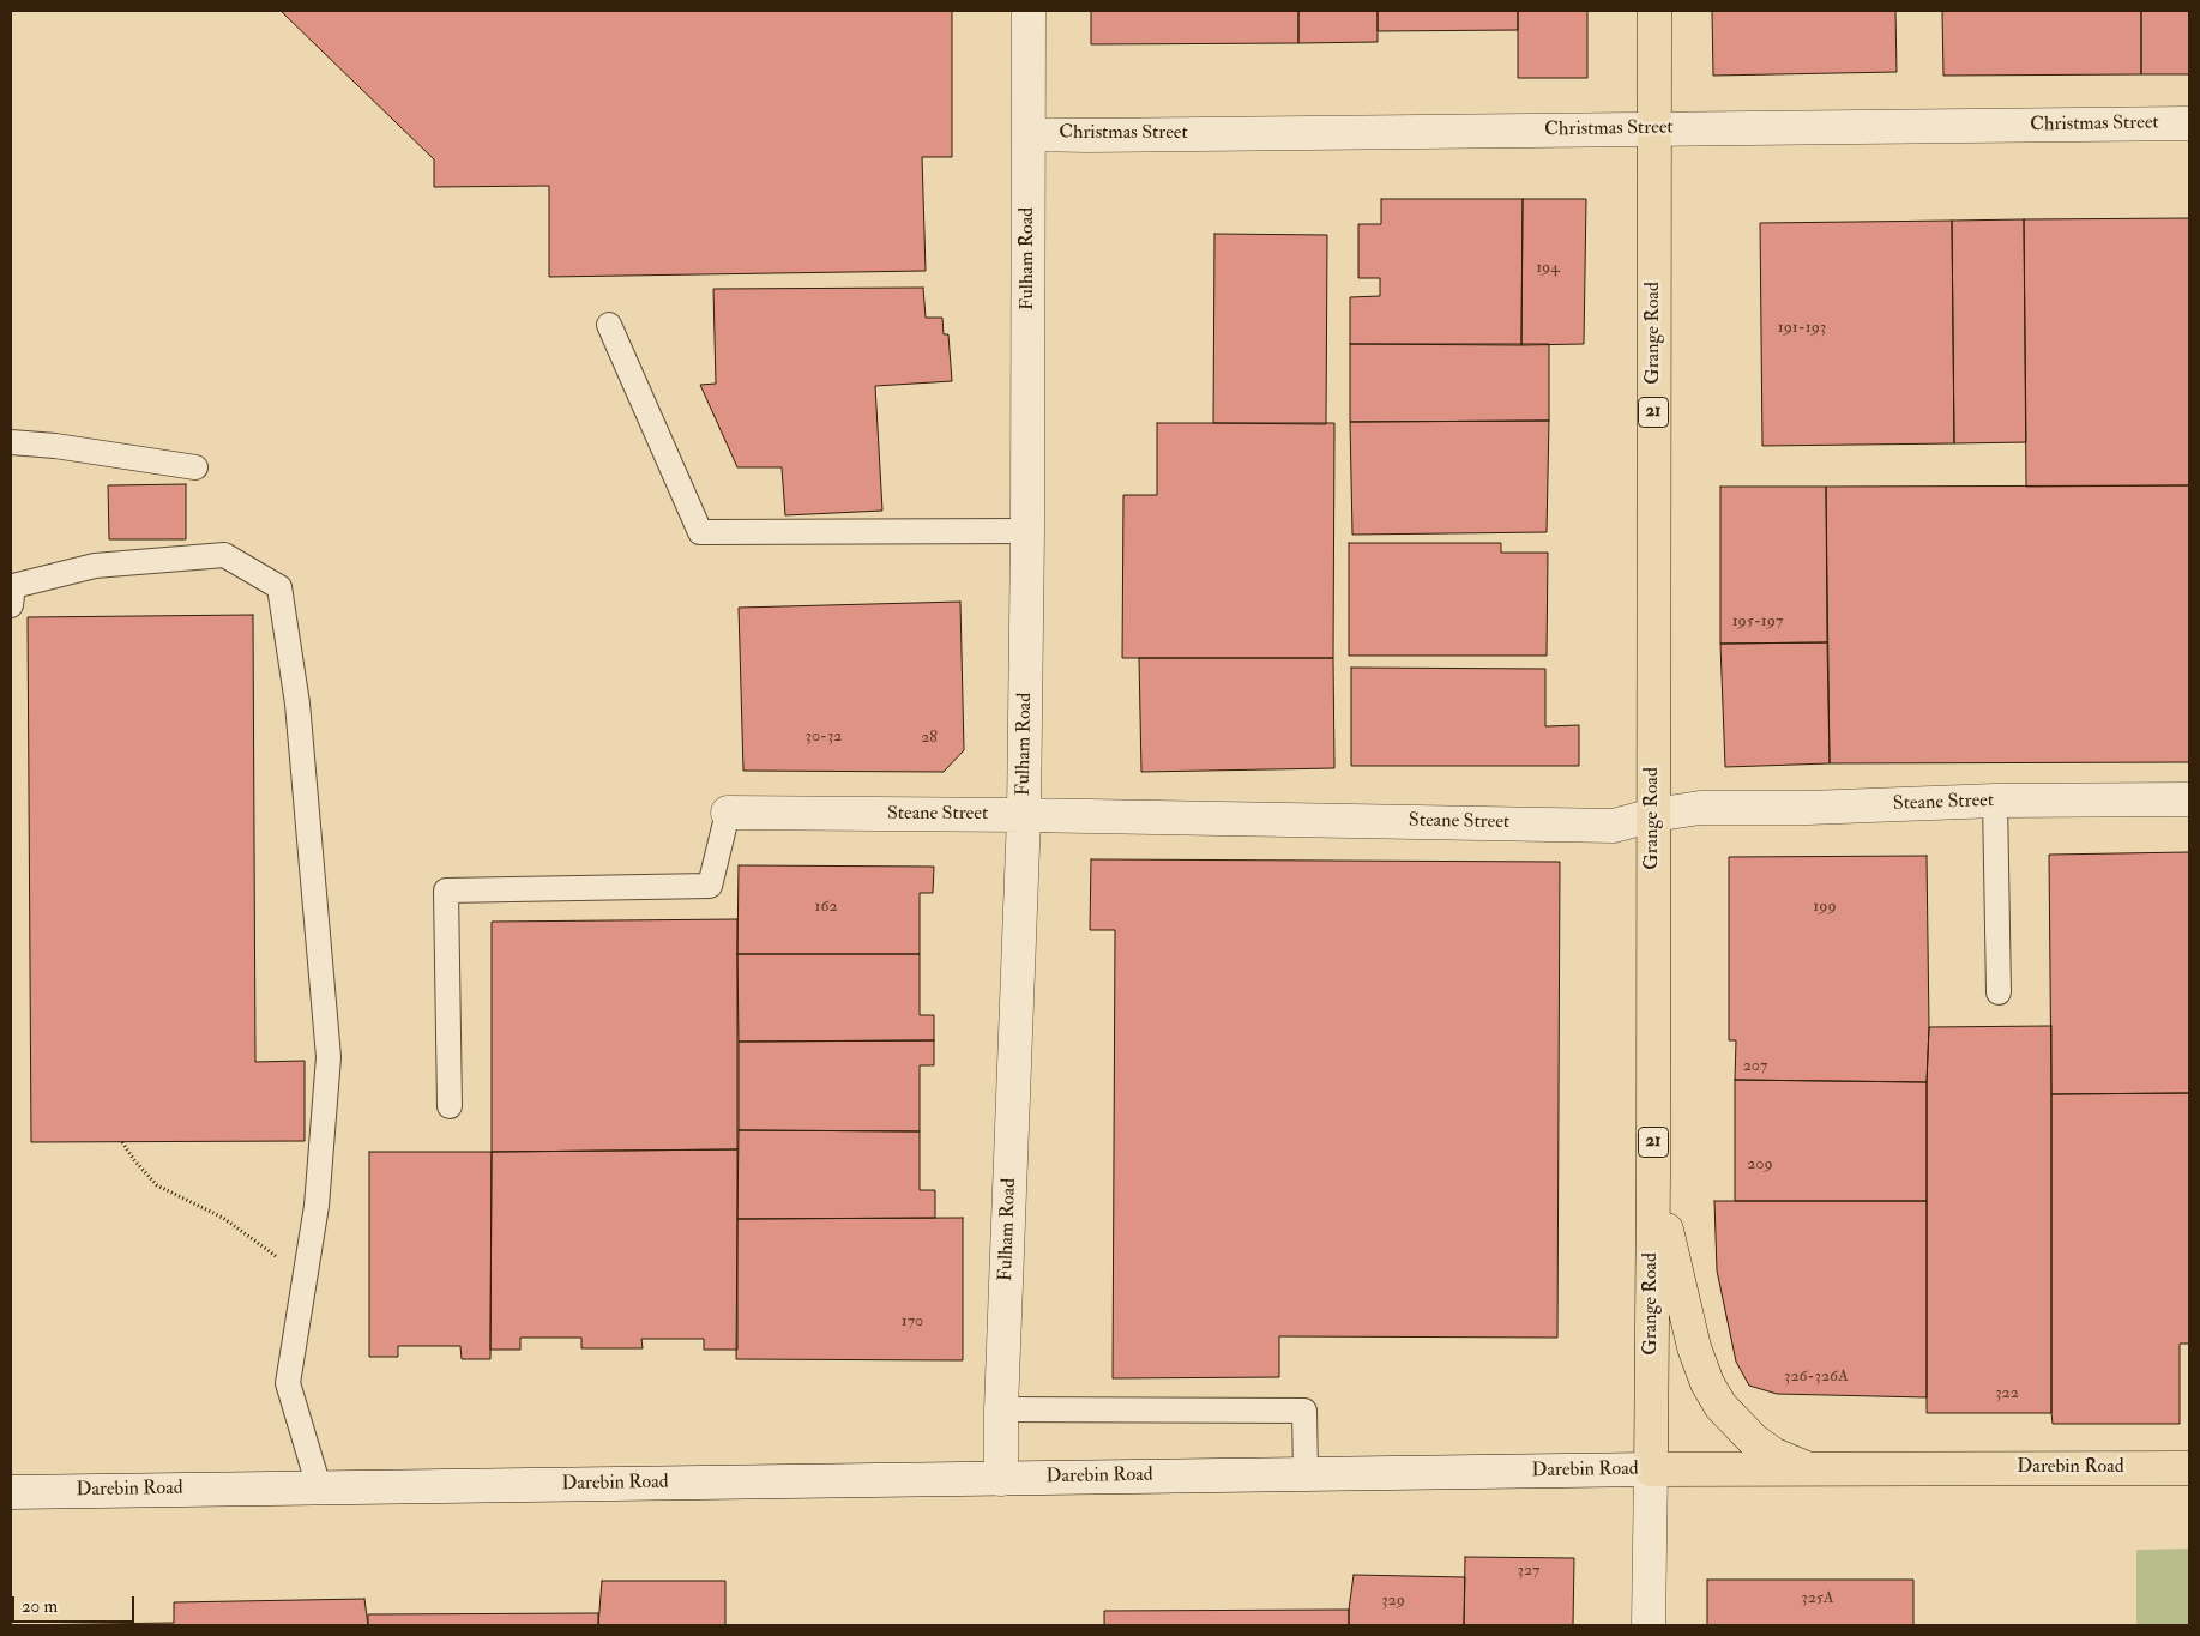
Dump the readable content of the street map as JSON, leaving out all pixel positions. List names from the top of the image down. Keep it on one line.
{"streets":{"main road":["Grange Road","21","Darebin Road"],"street":["Christmas Street","Fulham Road","Steane Street"]},"crossings":[["Christmas Street","Fulham Road"],["Christmas Street","Grange Road"],["Fulham Road","Steane Street"],["Fulham Road","Darebin Road"],["Grange Road","Steane Street"],["Grange Road","Darebin Road"]],"house_numbers":["194","191-193","195-197","30-32","28","162","199","207","209","170","326-326A","322","327","325A","329"],"scale_bar":"20 m"}
